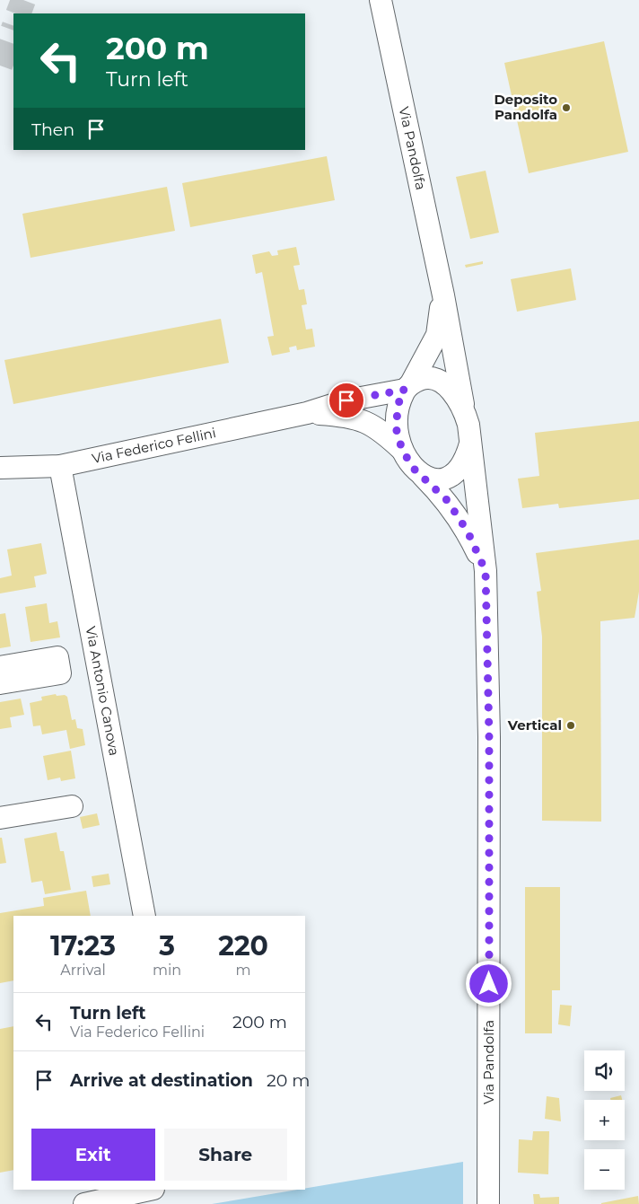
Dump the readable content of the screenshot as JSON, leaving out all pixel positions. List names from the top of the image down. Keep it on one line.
{"streets":{"street":["Via Pandolfa","Via Federico Fellini","Via Antonio Canova"]},"crossings":[["Via Pandolfa","Via Federico Fellini"],["Via Federico Fellini","Via Antonio Canova"]],"places":["Deposito Pandolfa","Vertical"],"page":{"turn":["200 m","Turn left"],"then":"Then","eta":["17:23","Arrival","3","min","220","m"],"list":[{"name":"Turn left","note":"Via Federico Fellini","value":"200 m"},{"name":"Arrive at destination","value":"20 m"}],"map_buttons":["+","−"],"buttons":["Exit","Share"]}}
